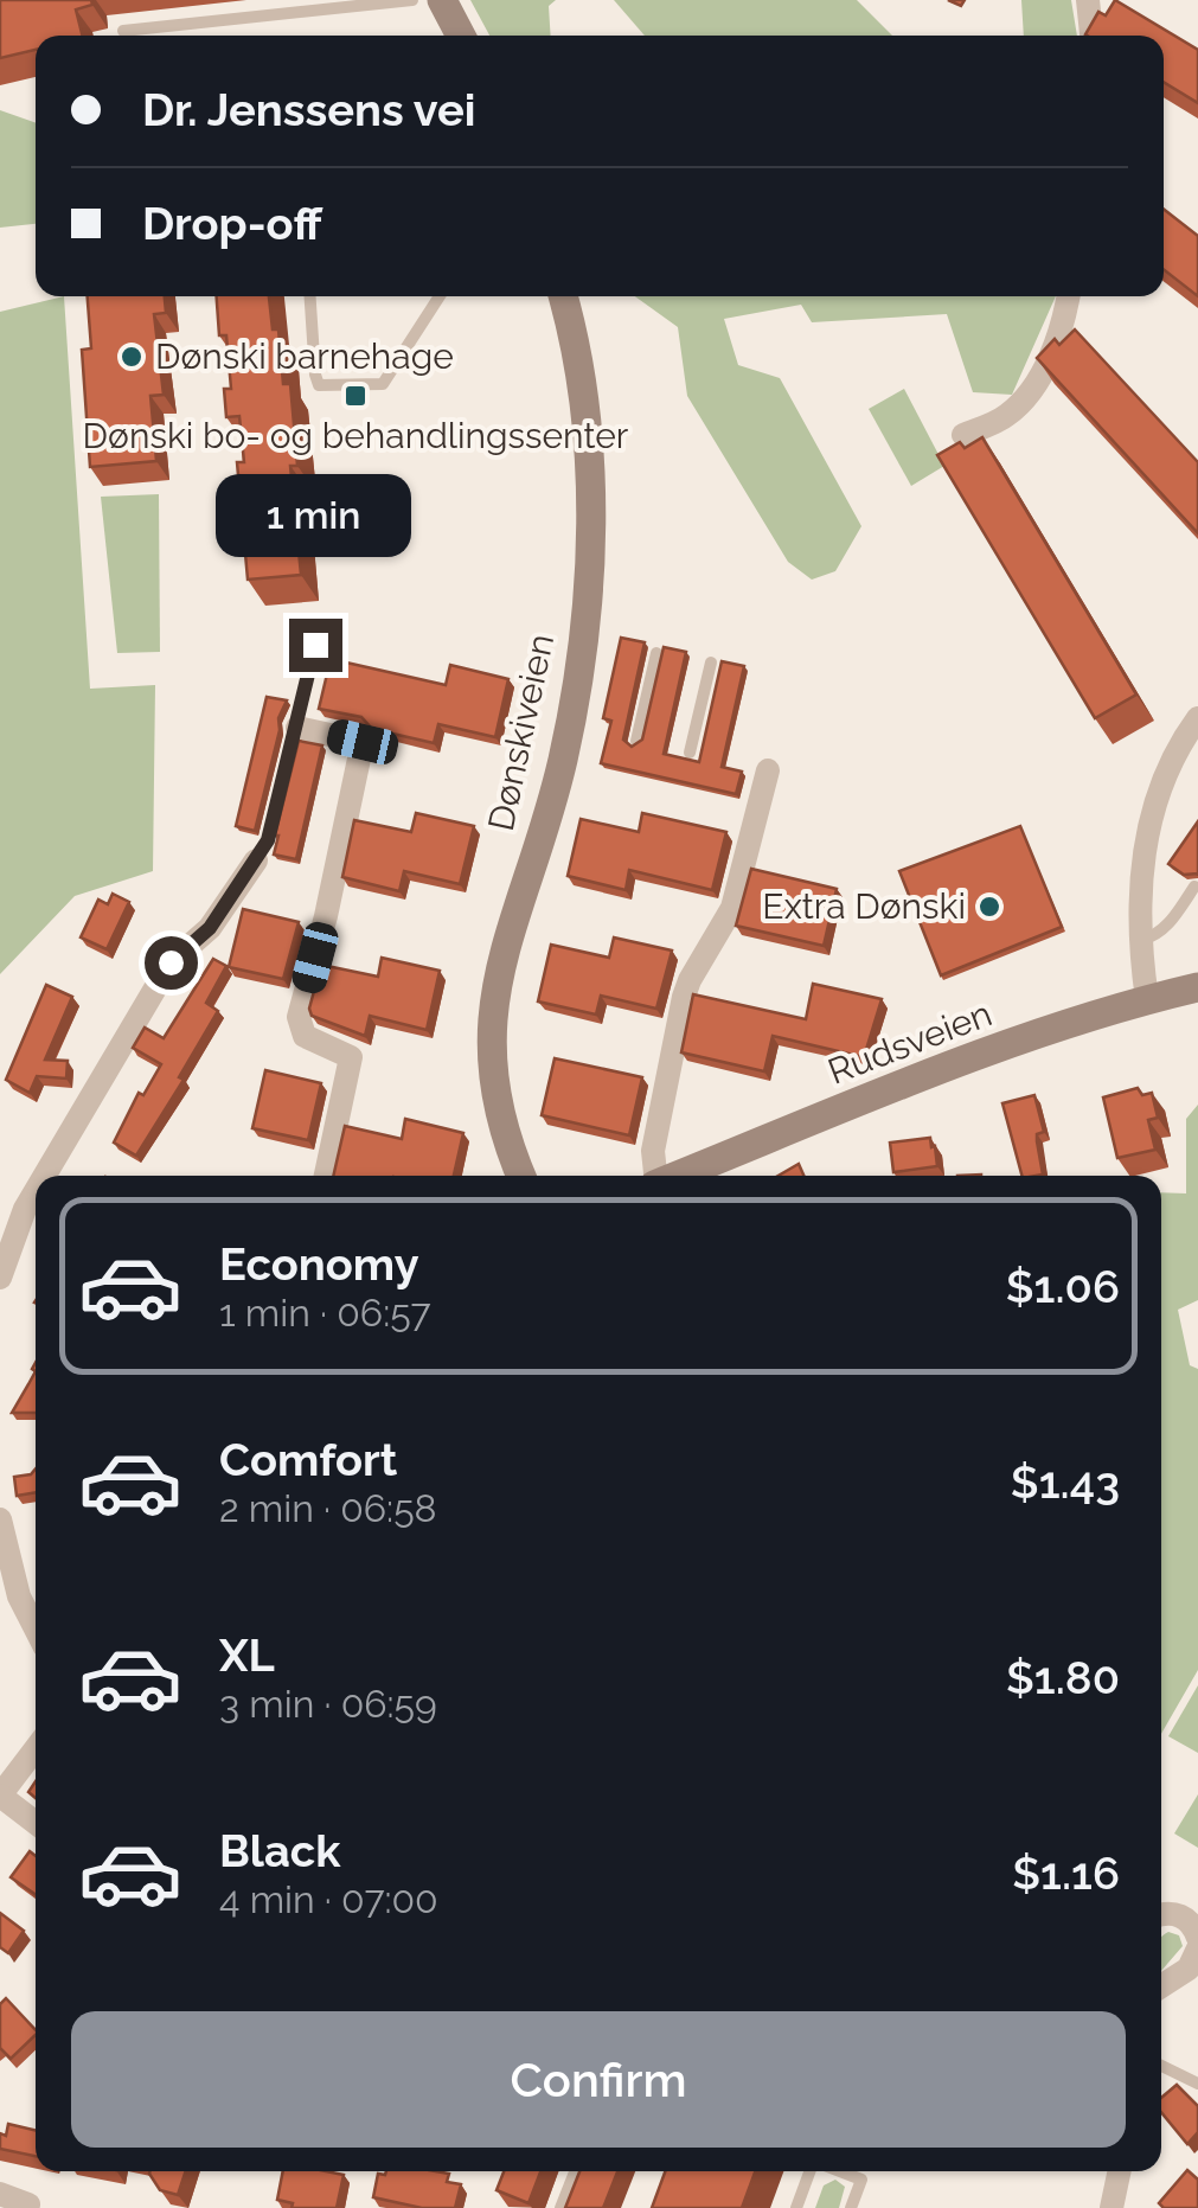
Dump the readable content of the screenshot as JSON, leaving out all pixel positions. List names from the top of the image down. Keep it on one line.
{"streets":{"street":["Dønskiveien","Rudsveien"]},"places":{"other":["Dønski barnehage","Extra Dønski"],"transit":["Dønski bo- og behandlingssenter"]},"page":{"banner":["Dr. Jenssens vei","Drop-off"],"bubble":"1 min","list":[{"name":"Economy","note":"1 min · 06:57","value":"$1.06"},{"name":"Comfort","note":"2 min · 06:58","value":"$1.43"},{"name":"XL","note":"3 min · 06:59","value":"$1.80"},{"name":"Black","note":"4 min · 07:00","value":"$1.16"}],"buttons":"Confirm"}}
